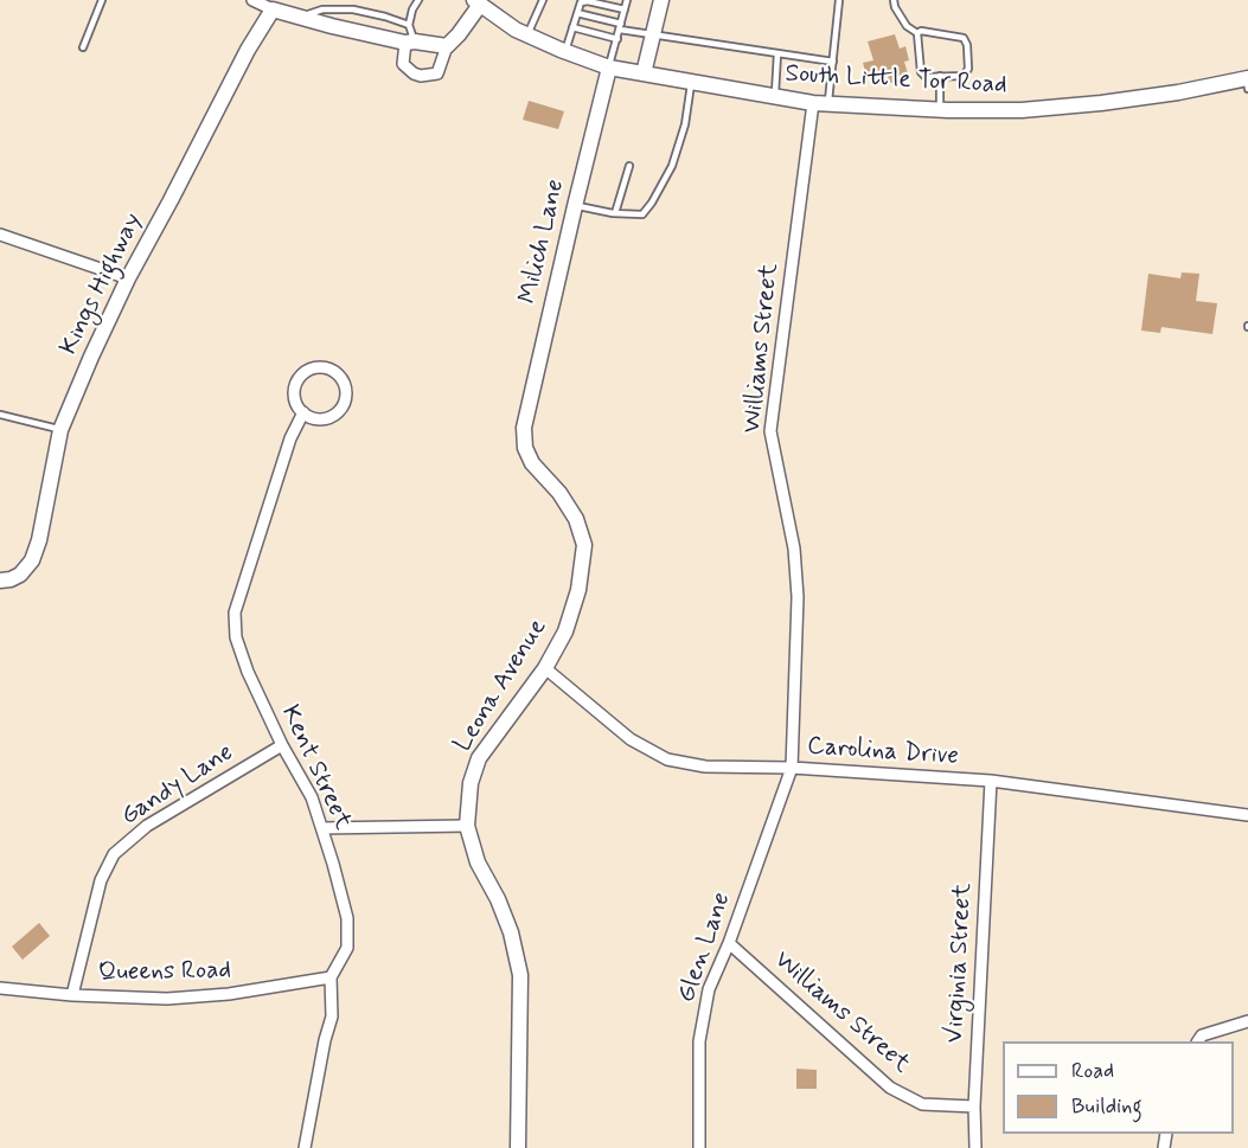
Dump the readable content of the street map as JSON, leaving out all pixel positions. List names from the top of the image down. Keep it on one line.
{"streets":{"street":["South Little Tor Road","Milich Lane","Kings Highway","Williams Street","Leona Avenue","Carolina Drive","Kent Street","Gandy Lane","Glen Lane","Virginia Street","Queens Road"]},"crossings":[["South Little Tor Road","Milich Lane"],["South Little Tor Road","Williams Street"],["Milich Lane","Leona Avenue"],["Williams Street","Carolina Drive"],["Williams Street","Glen Lane"],["Williams Street","Virginia Street"],["Leona Avenue","Carolina Drive"],["Carolina Drive","Glen Lane"],["Carolina Drive","Virginia Street"],["Kent Street","Gandy Lane"],["Kent Street","Queens Road"],["Gandy Lane","Queens Road"]],"legend":["Road","Building"]}
